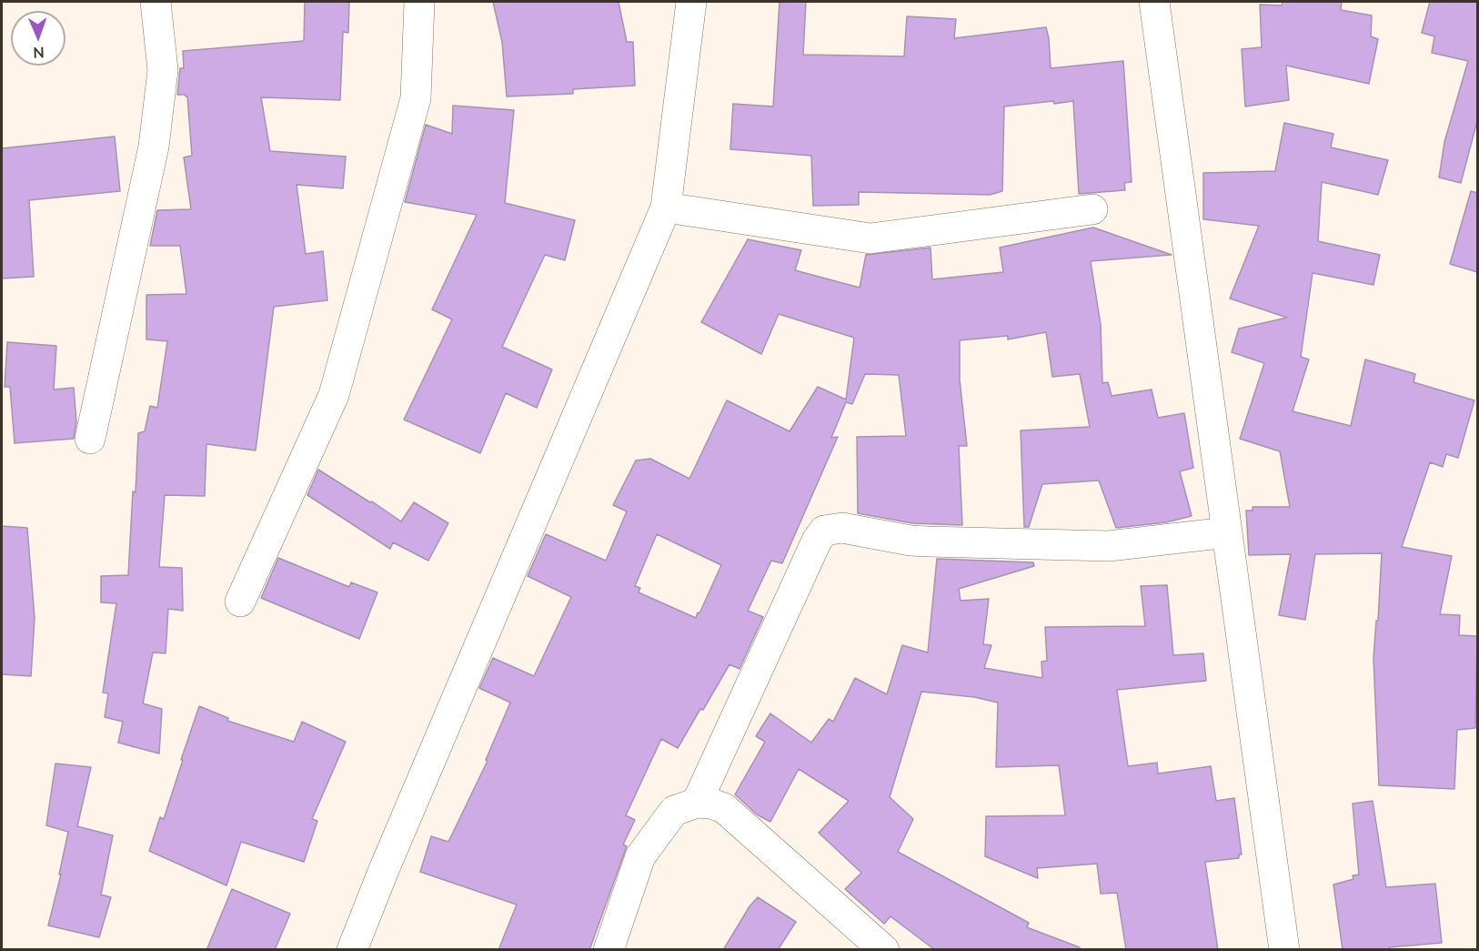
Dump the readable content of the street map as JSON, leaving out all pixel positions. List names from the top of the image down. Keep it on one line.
{"north":"bottom"}
